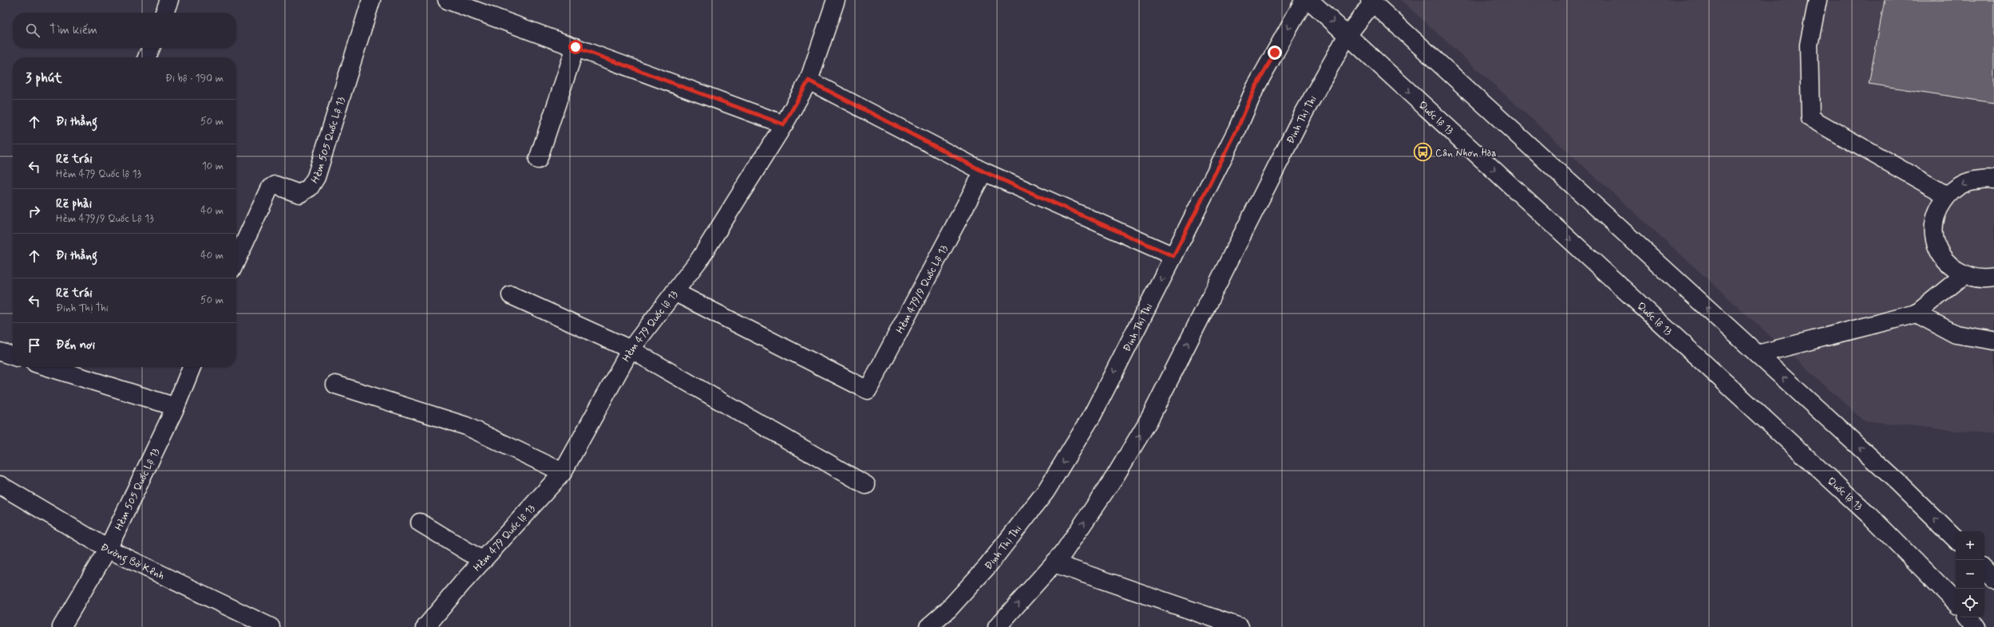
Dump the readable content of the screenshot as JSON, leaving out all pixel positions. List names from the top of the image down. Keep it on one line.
{"streets":{"main road":["Quốc lộ 13","Đinh Thị Thi","Hẻm 505 Quốc Lộ 13","Hẻm 479/9 Quốc Lộ 13","Hẻm 479 Quốc lộ 13","Đường Bờ Kênh"]},"crossings":[["Quốc lộ 13","Đinh Thị Thi"],["Hẻm 505 Quốc Lộ 13","Đường Bờ Kênh"],["Hẻm 479/9 Quốc Lộ 13","Hẻm 479 Quốc lộ 13"]],"places":{"bus stop":["Cân Nhơn Hòa"]},"page":{"search":"Tìm kiếm","heading":["3 phút","Đi bộ · 190 m"],"list":[["Đi thẳng","50 m"],["Rẽ trái","Hẻm 479 Quốc lộ 13","10 m"],["Rẽ phải","Hẻm 479/9 Quốc Lộ 13","40 m"],["Đi thẳng","40 m"],["Rẽ trái","Đinh Thị Thi","50 m"],"Đến nơi"],"map_buttons":["+","−"]}}
